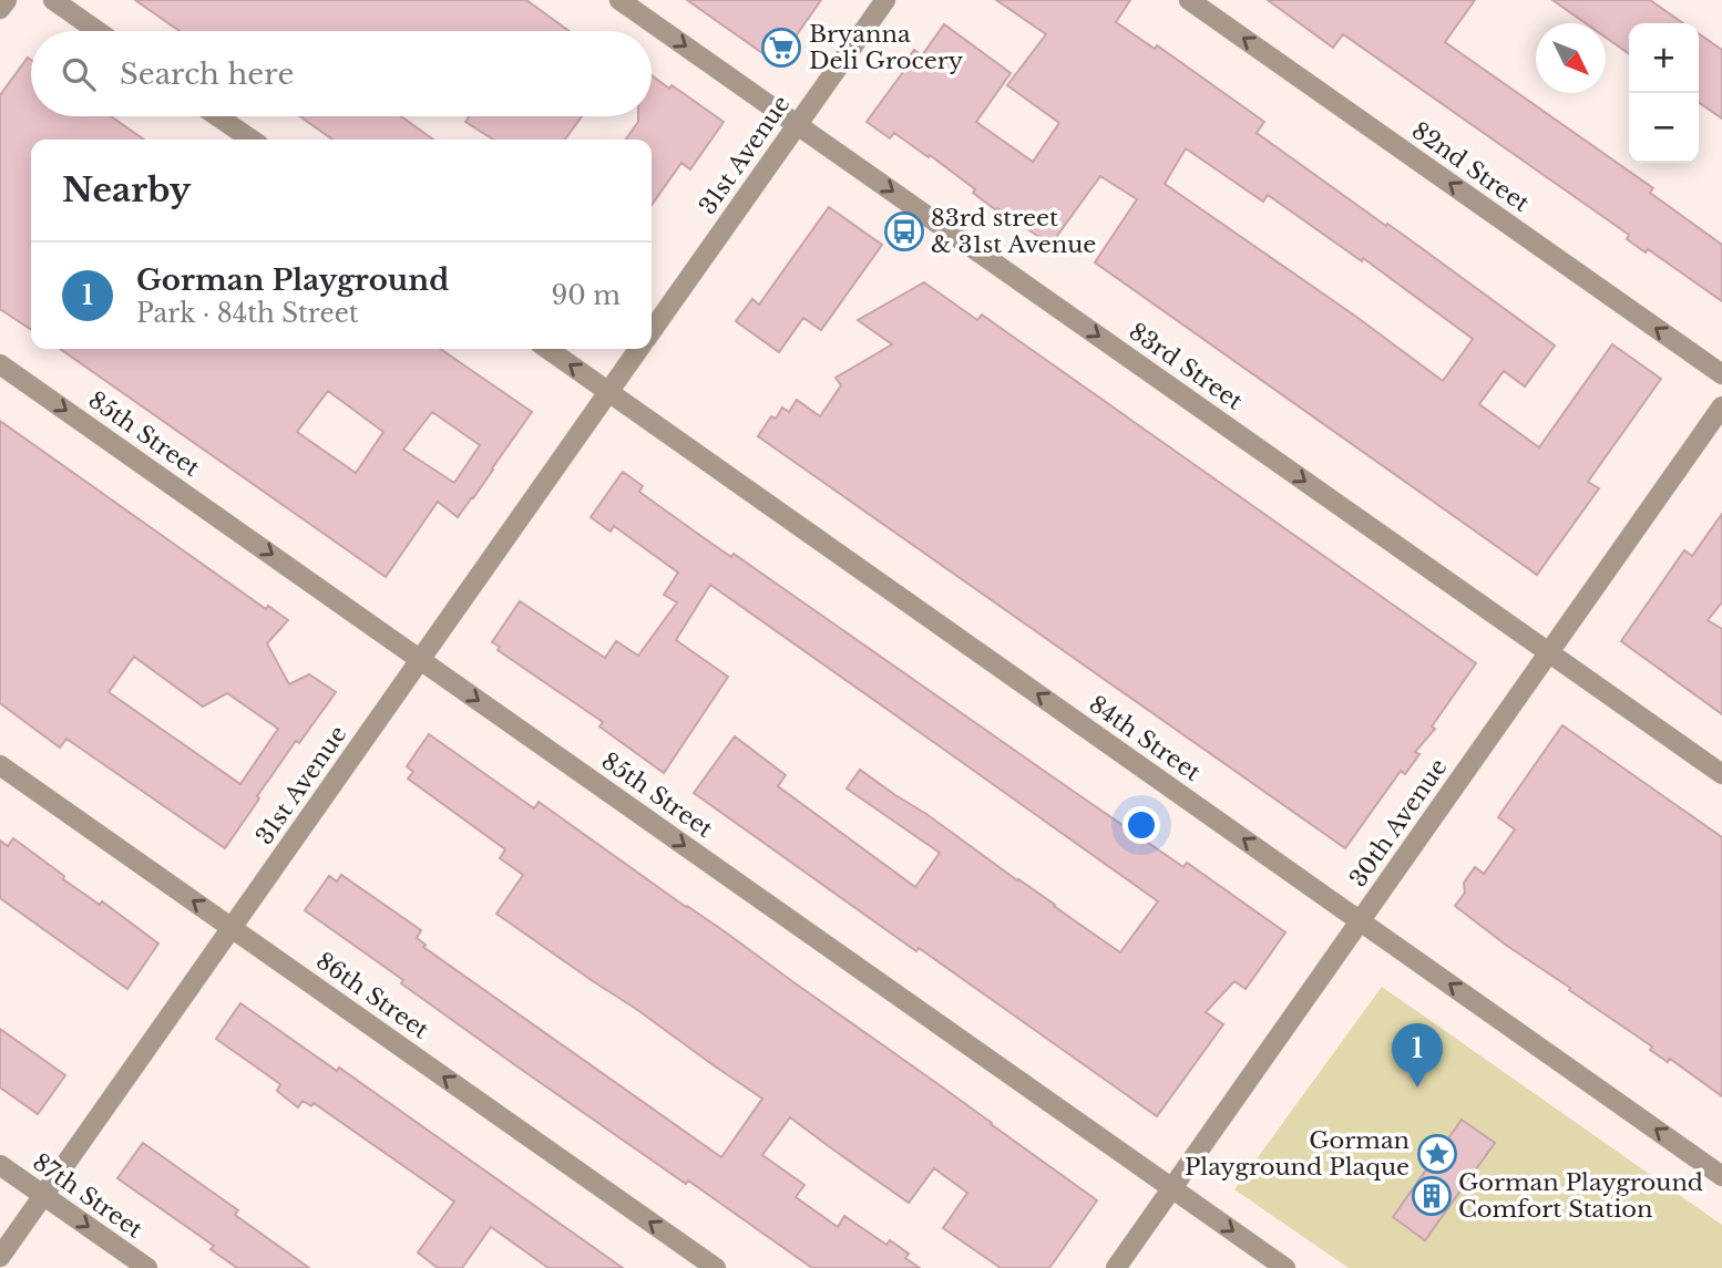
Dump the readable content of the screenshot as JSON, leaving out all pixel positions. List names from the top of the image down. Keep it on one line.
{"streets":{"street":["31st Avenue","82nd Street","83rd Street","85th Street","84th Street","30th Avenue","86th Street","87th Street"]},"crossings":[["31st Avenue","83rd Street"],["31st Avenue","85th Street"],["31st Avenue","84th Street"],["31st Avenue","86th Street"],["31st Avenue","87th Street"],["83rd Street","30th Avenue"],["85th Street","30th Avenue"],["84th Street","30th Avenue"]],"one_way":["82nd Street","83rd Street","85th Street","84th Street","86th Street","87th Street"],"places":{"supermarket":["Bryanna Deli Grocery"],"bus stop":["83rd street & 31st Avenue"],"place":["Gorman Playground Plaque"],"building":["Gorman Playground Comfort Station"]},"north":"bottom right","page":{"map_buttons":["+","−"],"search":"Search here","heading":"Nearby","list":[{"mark":"1","name":"Gorman Playground","note":"Park · 84th Street","value":"90 m"}],"pins":"1"}}
